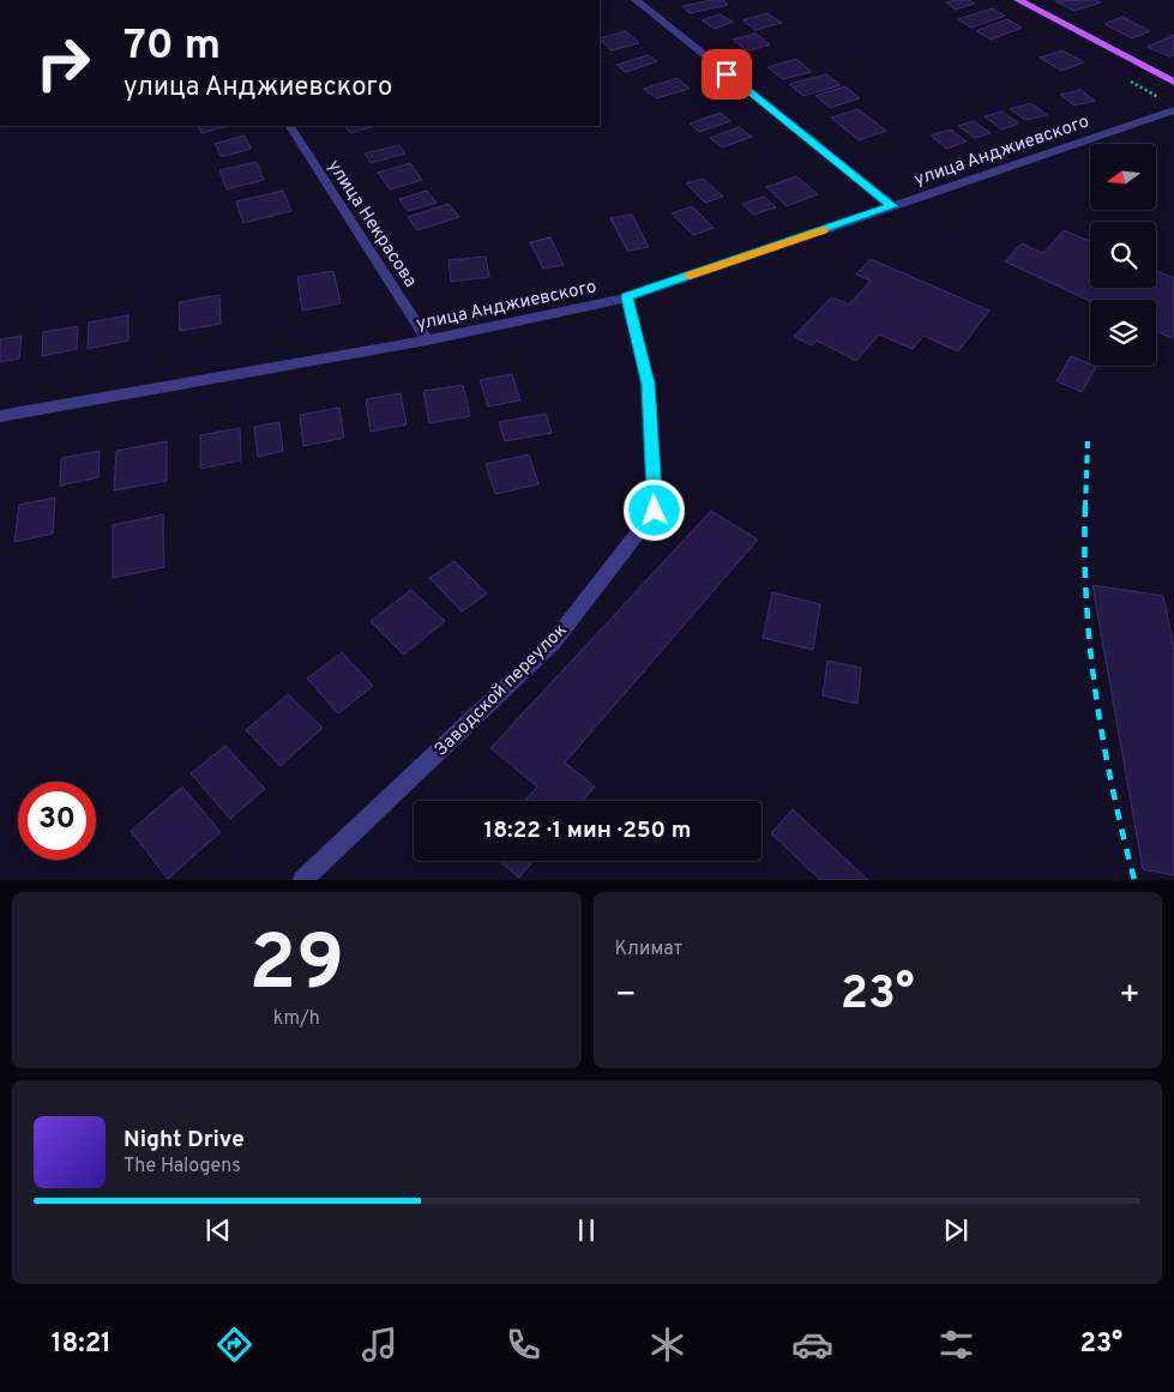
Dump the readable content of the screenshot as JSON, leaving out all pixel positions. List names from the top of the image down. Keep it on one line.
{"streets":{"street":["улица Анджиевского","улица Некрасова","Заводской переулок"]},"crossings":[["улица Анджиевского","улица Некрасова"],["улица Анджиевского","Заводской переулок"]],"north":"left","page":{"turn":["70 m","улица Анджиевского"],"limit":"30","trip":"18:22 · 1 мин · 250 m","tile":[["29","km/h"],"Климат"],"heat":["−","23°","+"],"song":["Night Drive","The Halogens"],"tabs":["18:21","23°"]}}
